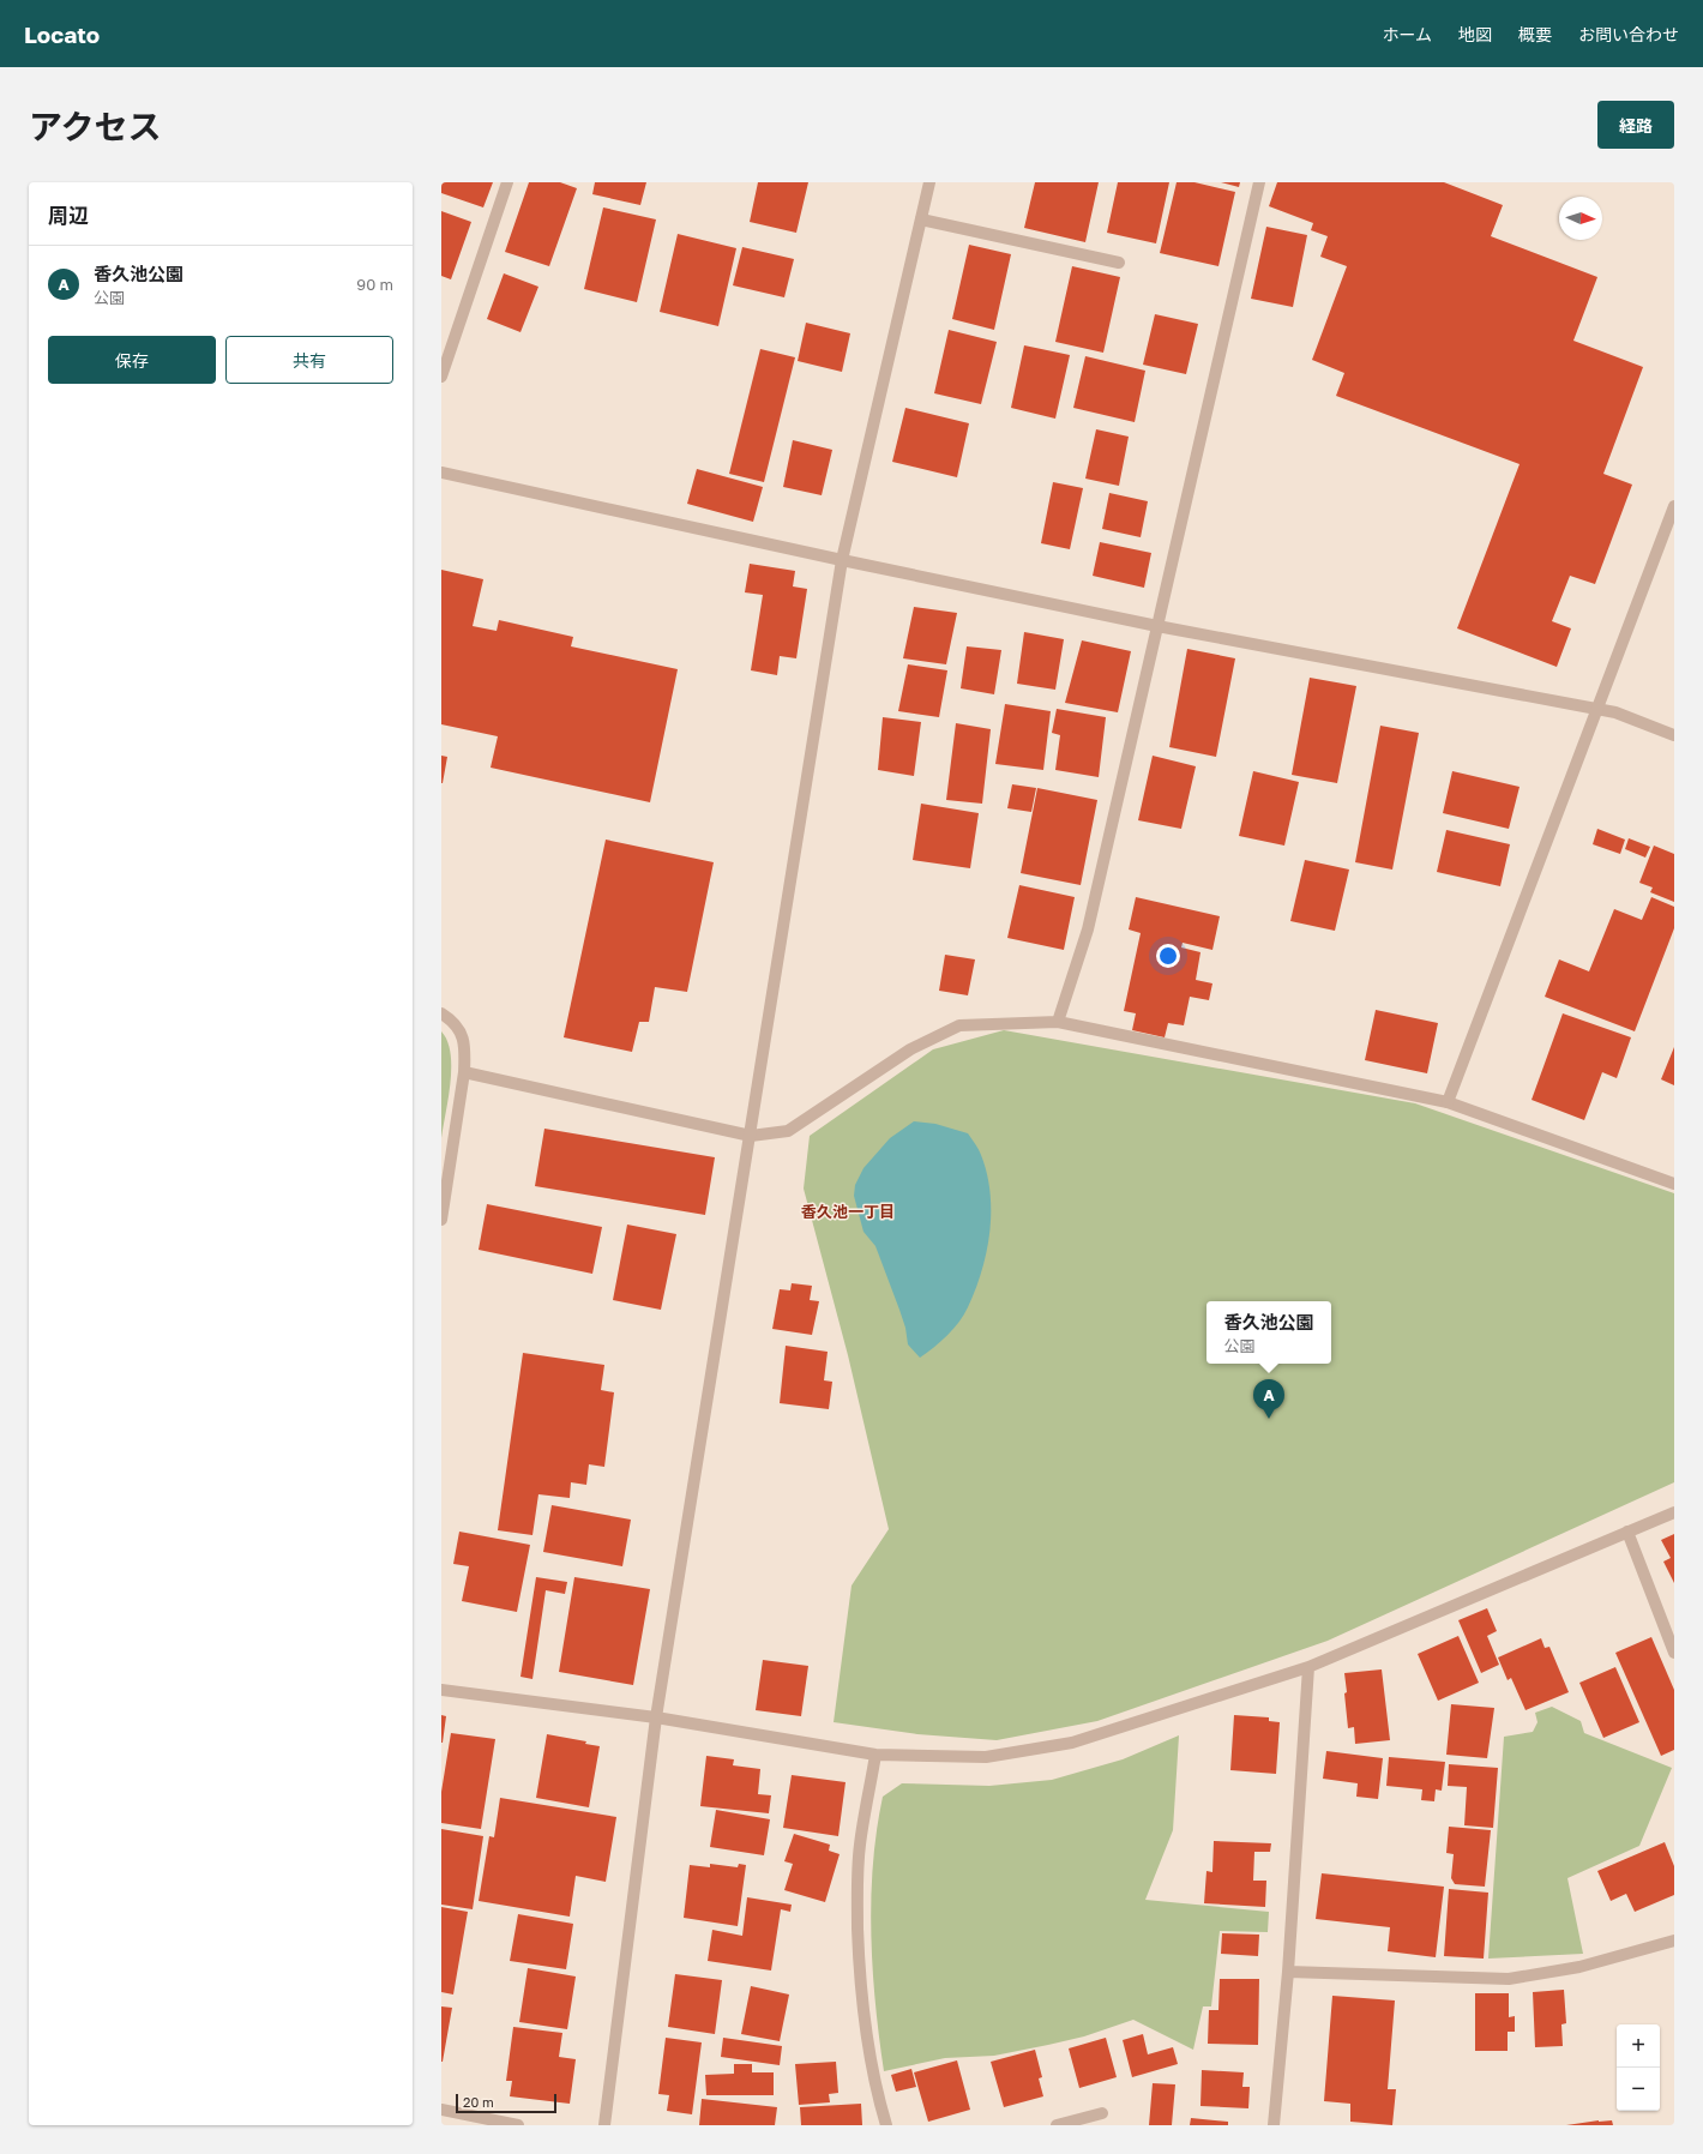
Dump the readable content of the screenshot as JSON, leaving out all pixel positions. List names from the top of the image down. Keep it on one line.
{"districts":["香久池一丁目"],"scale_bar":"20 m","north":"right","page":{"header":"Locato","nav":["ホーム","地図","概要","お問い合わせ"],"title":"アクセス","buttons":["経路",["保存","共有"]],"heading":"周辺","list":[{"mark":"A","name":"香久池公園","note":"公園","value":"90 m"}],"popup":["香久池公園","公園"],"pins":"A","map_buttons":["+","−"],"scale":"20 m"}}
